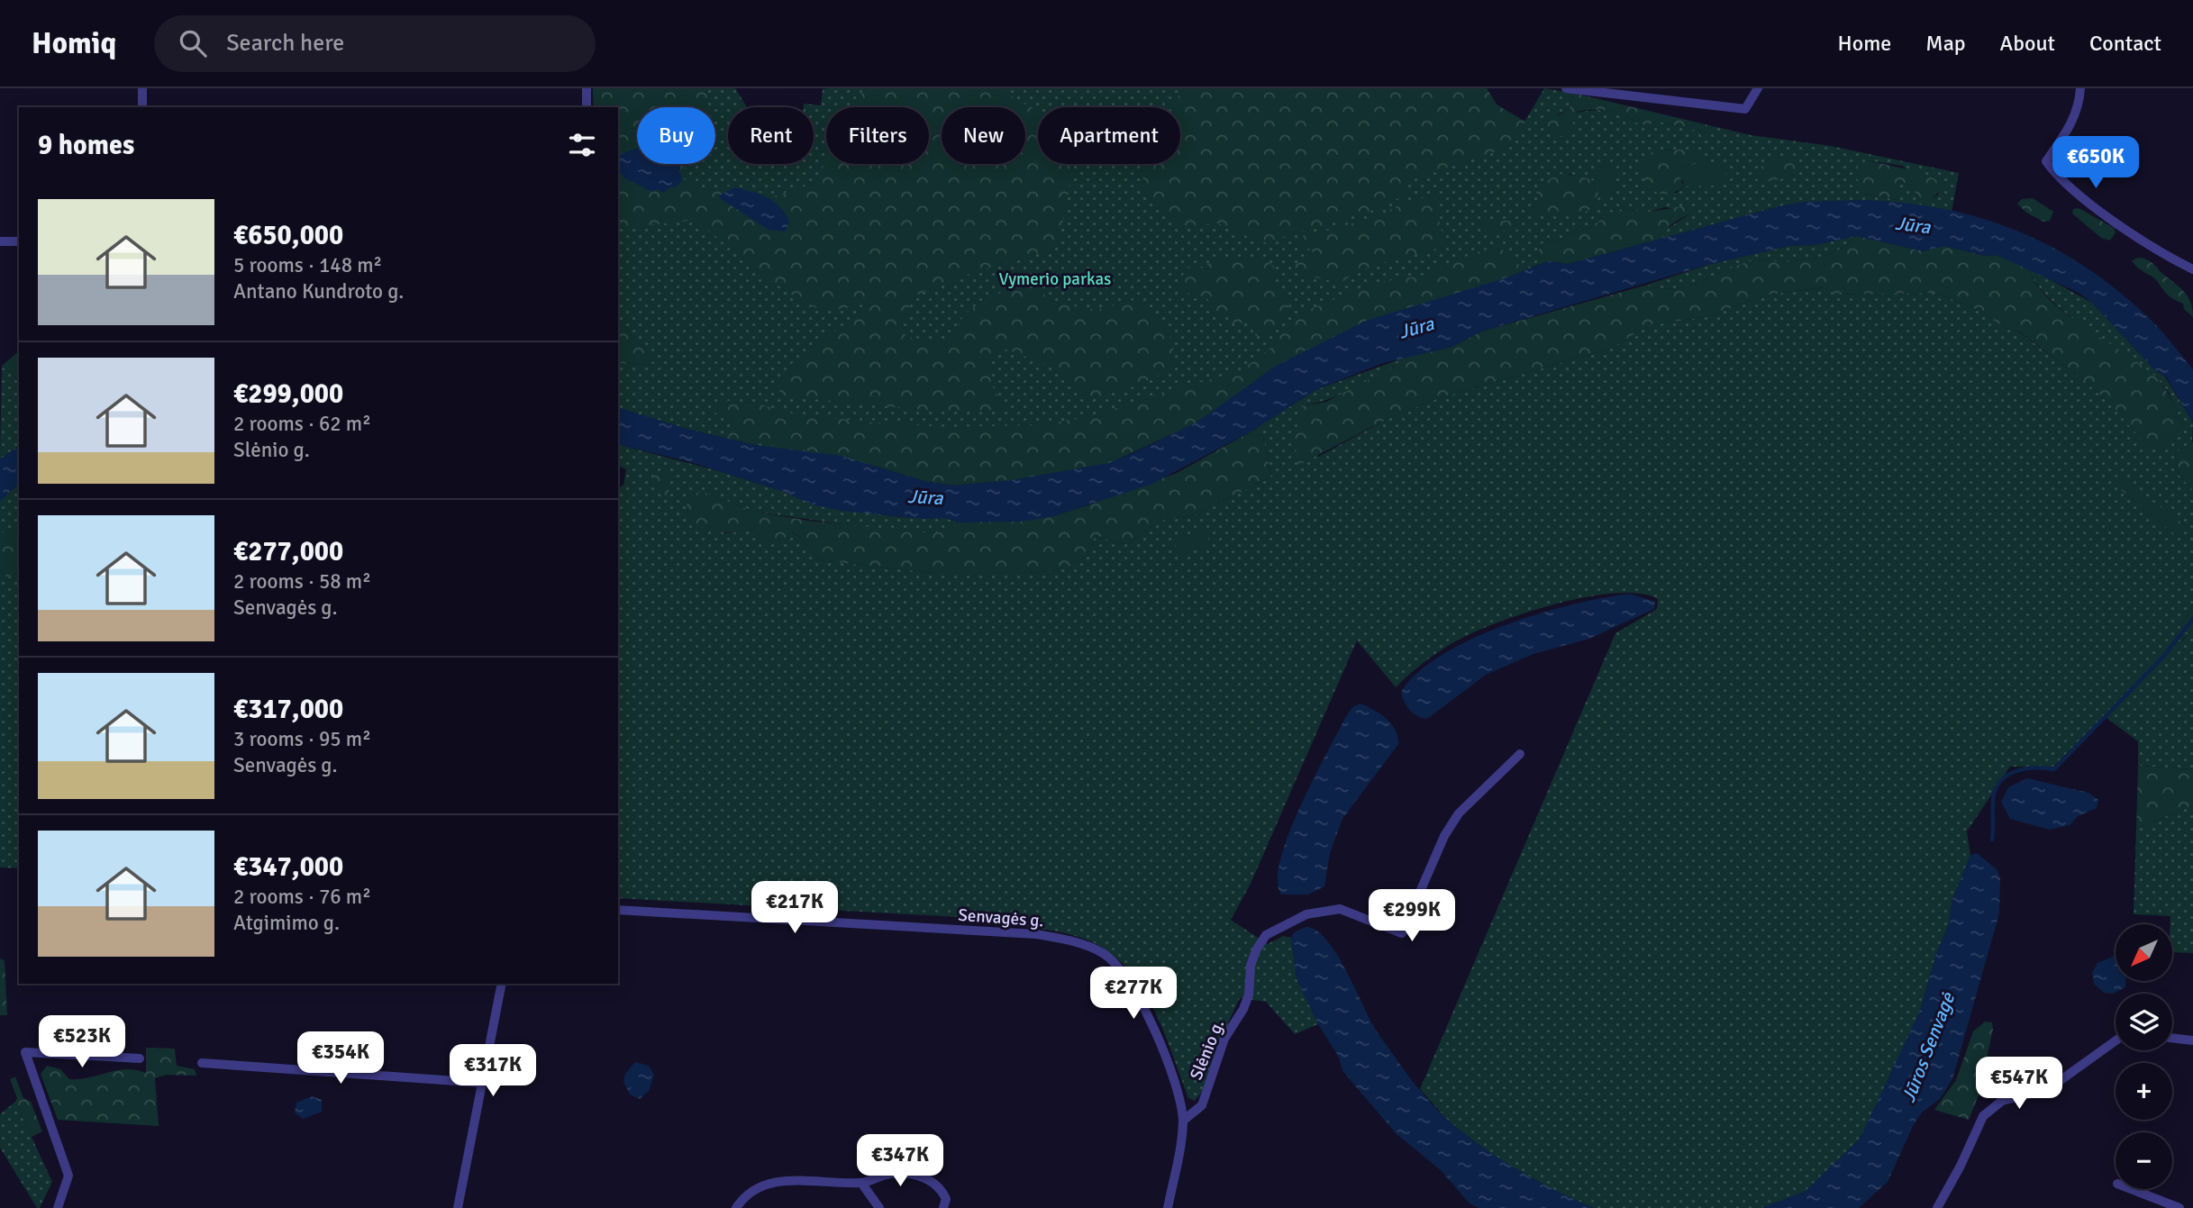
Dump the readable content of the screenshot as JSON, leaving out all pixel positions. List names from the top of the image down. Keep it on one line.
{"streets":{"street":["Senvagės g.","Slėnio g."]},"crossings":[["Senvagės g.","Slėnio g."]],"water":["Jūra","Jūros Senvagė"],"parks":["Vymerio parkas"],"north":"bottom left","page":{"header":"Homiq","search":"Search here","nav":["Home","Map","About","Contact"],"chip":["Buy","Rent","Filters","New","Apartment"],"heading":"9 homes","price":["€650K","€217K","€299K","€277K","€523K","€354K","€317K","€547K","€347K"],"list":[{"name":"€650,000","note":"5 rooms · 148 m² · Antano Kundroto g."},{"name":"€299,000","note":"2 rooms · 62 m² · Slėnio g."},{"name":"€277,000","note":"2 rooms · 58 m² · Senvagės g."},{"name":"€317,000","note":"3 rooms · 95 m² · Senvagės g."},{"name":"€347,000","note":"2 rooms · 76 m² · Atgimimo g."}],"map_buttons":["+","−"]}}
